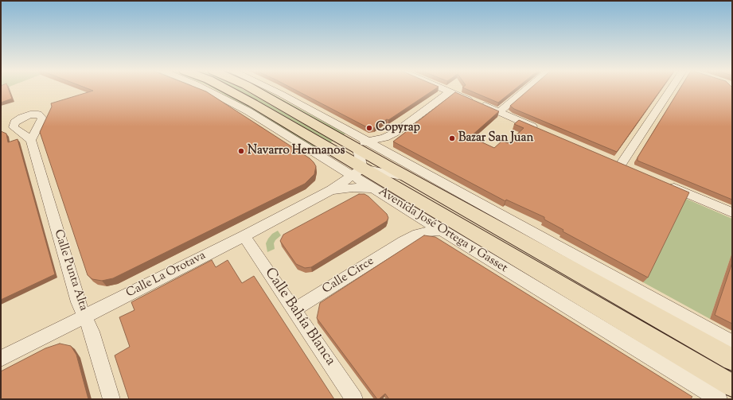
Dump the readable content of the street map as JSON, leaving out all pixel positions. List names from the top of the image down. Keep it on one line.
{"streets":{"main road":["Avenida José Ortega y Gasset"],"street":["Calle Punta Alta","Calle La Orotava","Calle Circe","Calle Bahía Blanca"]},"crossings":[["Avenida José Ortega y Gasset","Calle La Orotava"],["Avenida José Ortega y Gasset","Calle Circe"],["Calle Punta Alta","Calle La Orotava"],["Calle La Orotava","Calle Bahía Blanca"],["Calle Circe","Calle Bahía Blanca"]],"places":["Copyrap","Bazar San Juan","Navarro Hermanos"]}
